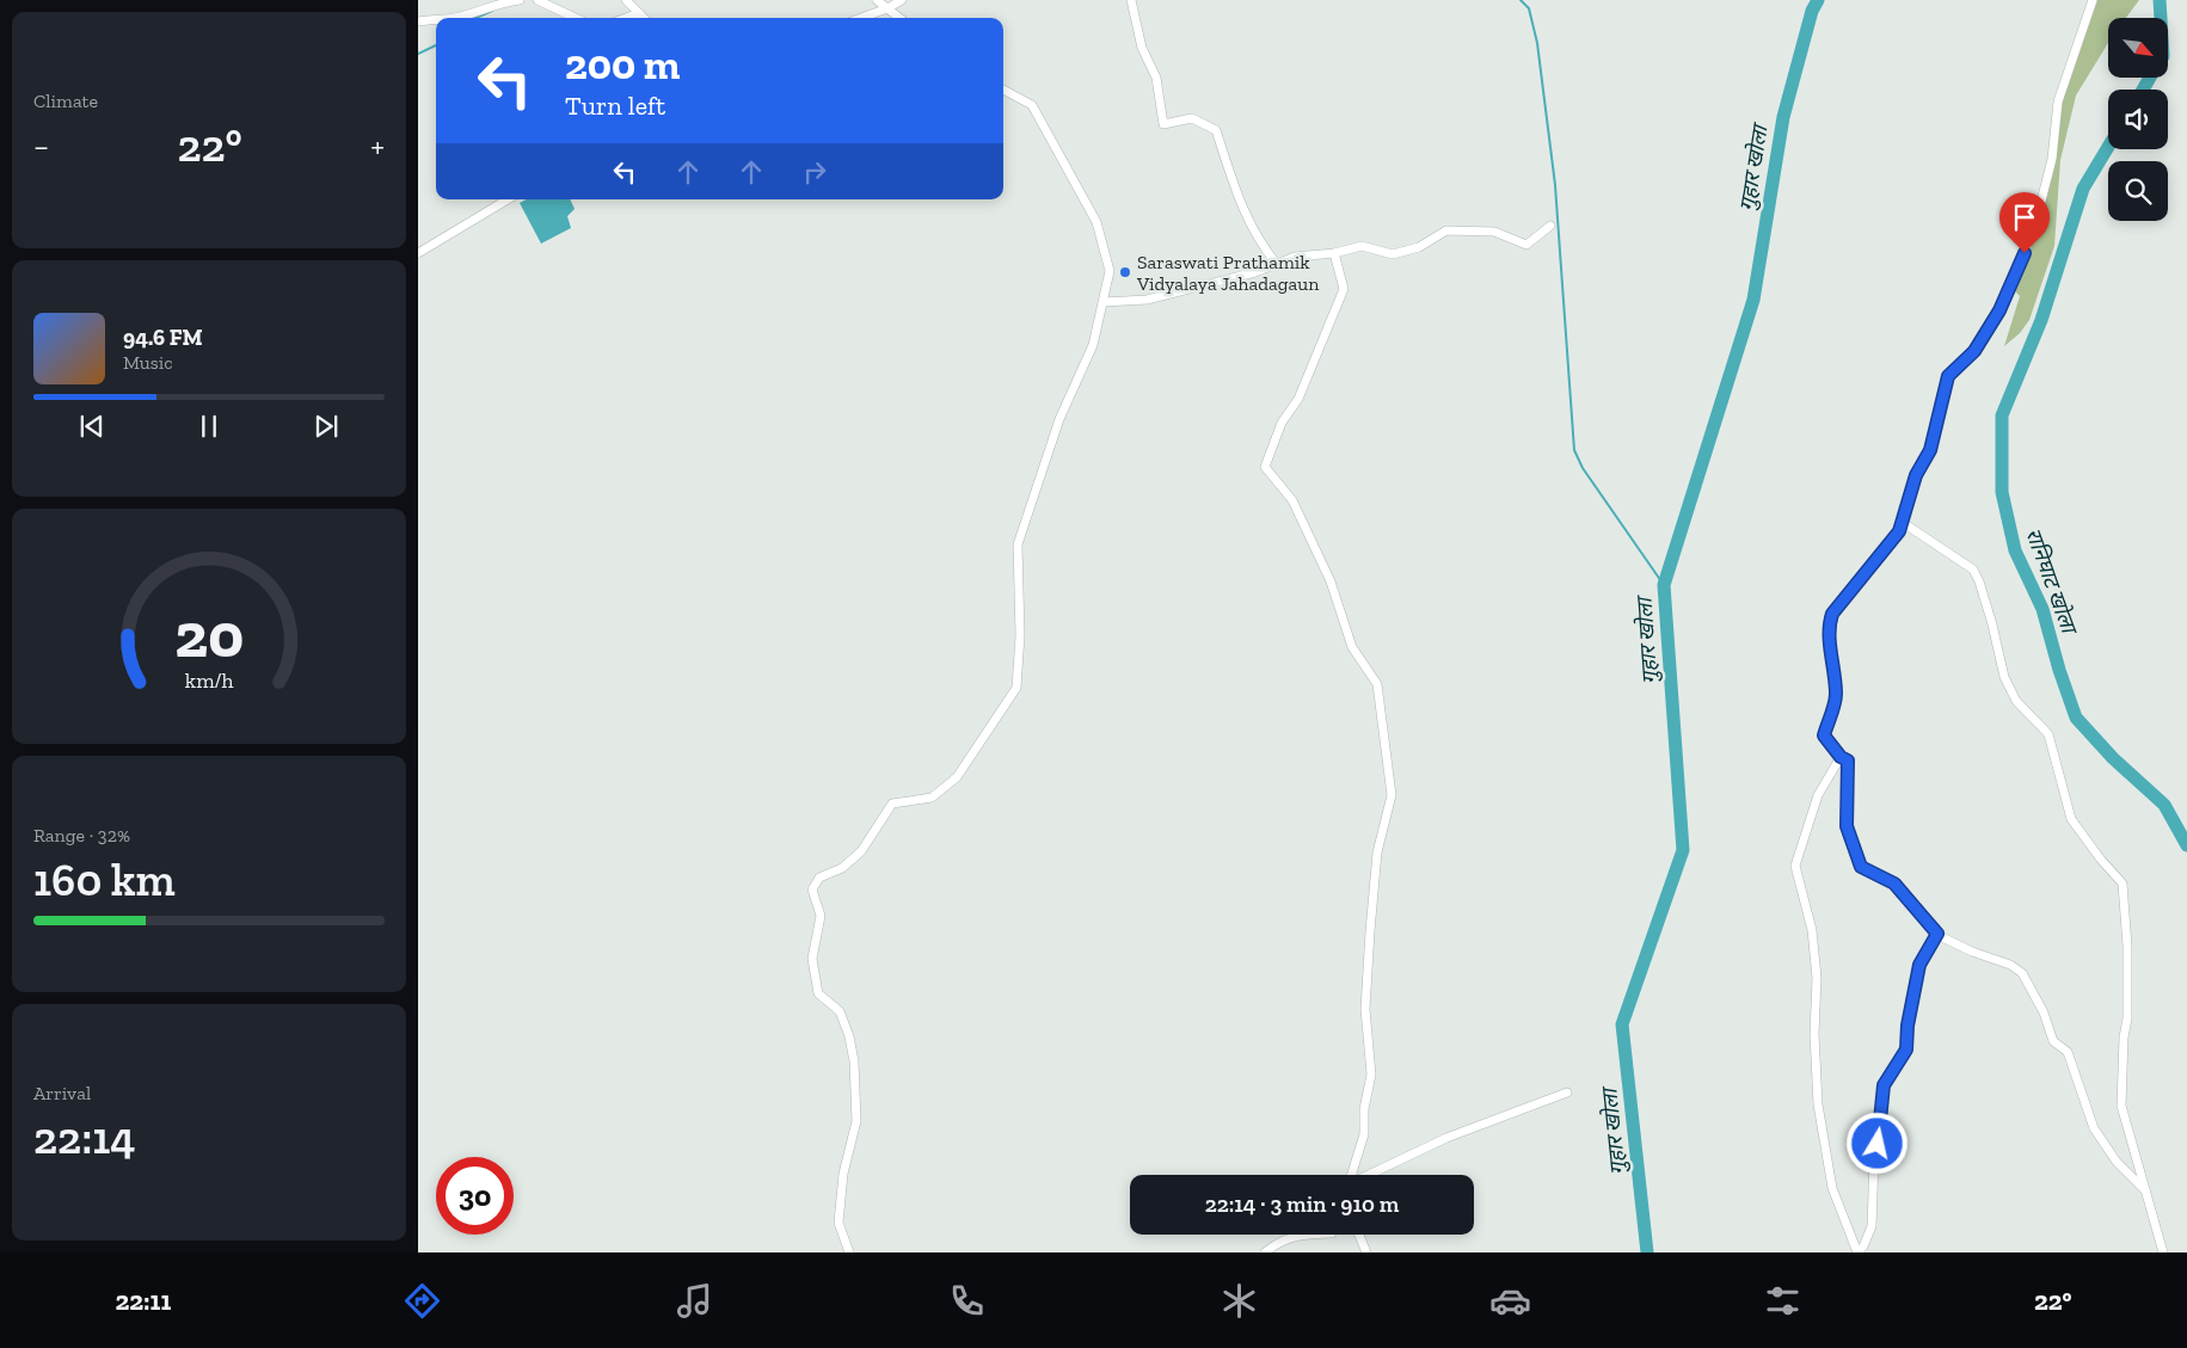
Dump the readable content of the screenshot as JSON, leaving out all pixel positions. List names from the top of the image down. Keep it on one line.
{"water":["गुहार खोला","रानिघाट खोला"],"places":["Saraswati Prathamik Vidyalaya Jahadagaun"],"north":"bottom right","page":{"tile":["Climate",["Range · 32%","160 km"],["Arrival","22:14"]],"turn":["200 m","Turn left"],"heat":["−","22°","+"],"song":["94.6 FM","Music"],"limit":"30","trip":"22:14 · 3 min · 910 m","tabs":["22:11","22°"],"gauge":["20","km/h"]}}
